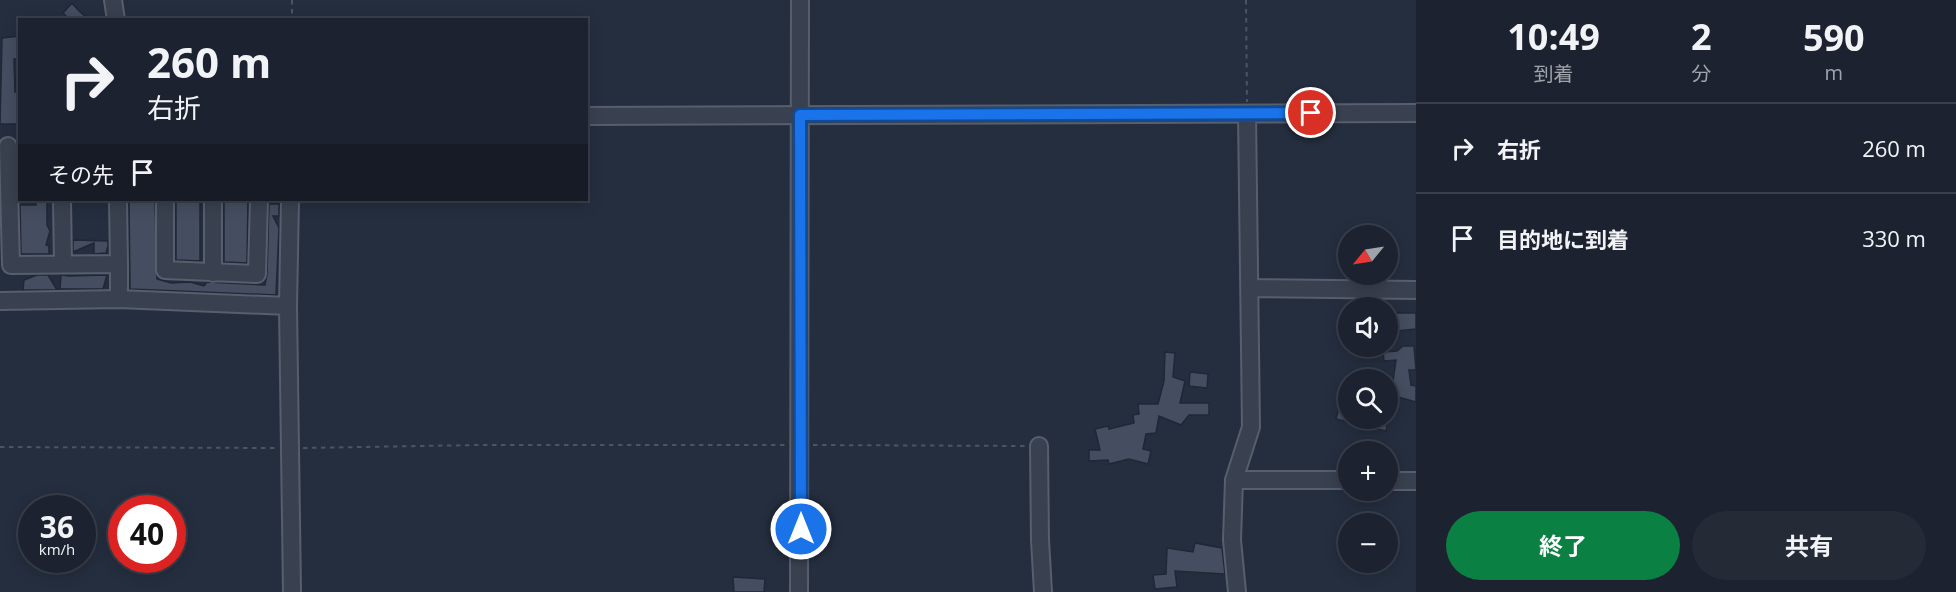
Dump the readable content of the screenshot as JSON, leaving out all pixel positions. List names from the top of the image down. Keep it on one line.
{"north":"bottom left","page":{"eta":["10:49","到着","2","分","590","m"],"turn":["260 m","右折"],"list":[{"name":"右折","value":"260 m"},{"name":"目的地に到着","value":"330 m"}],"then":"その先","map_buttons":["+","−"],"speed":"36 km/h","limit":"40","buttons":["終了","共有"]}}
